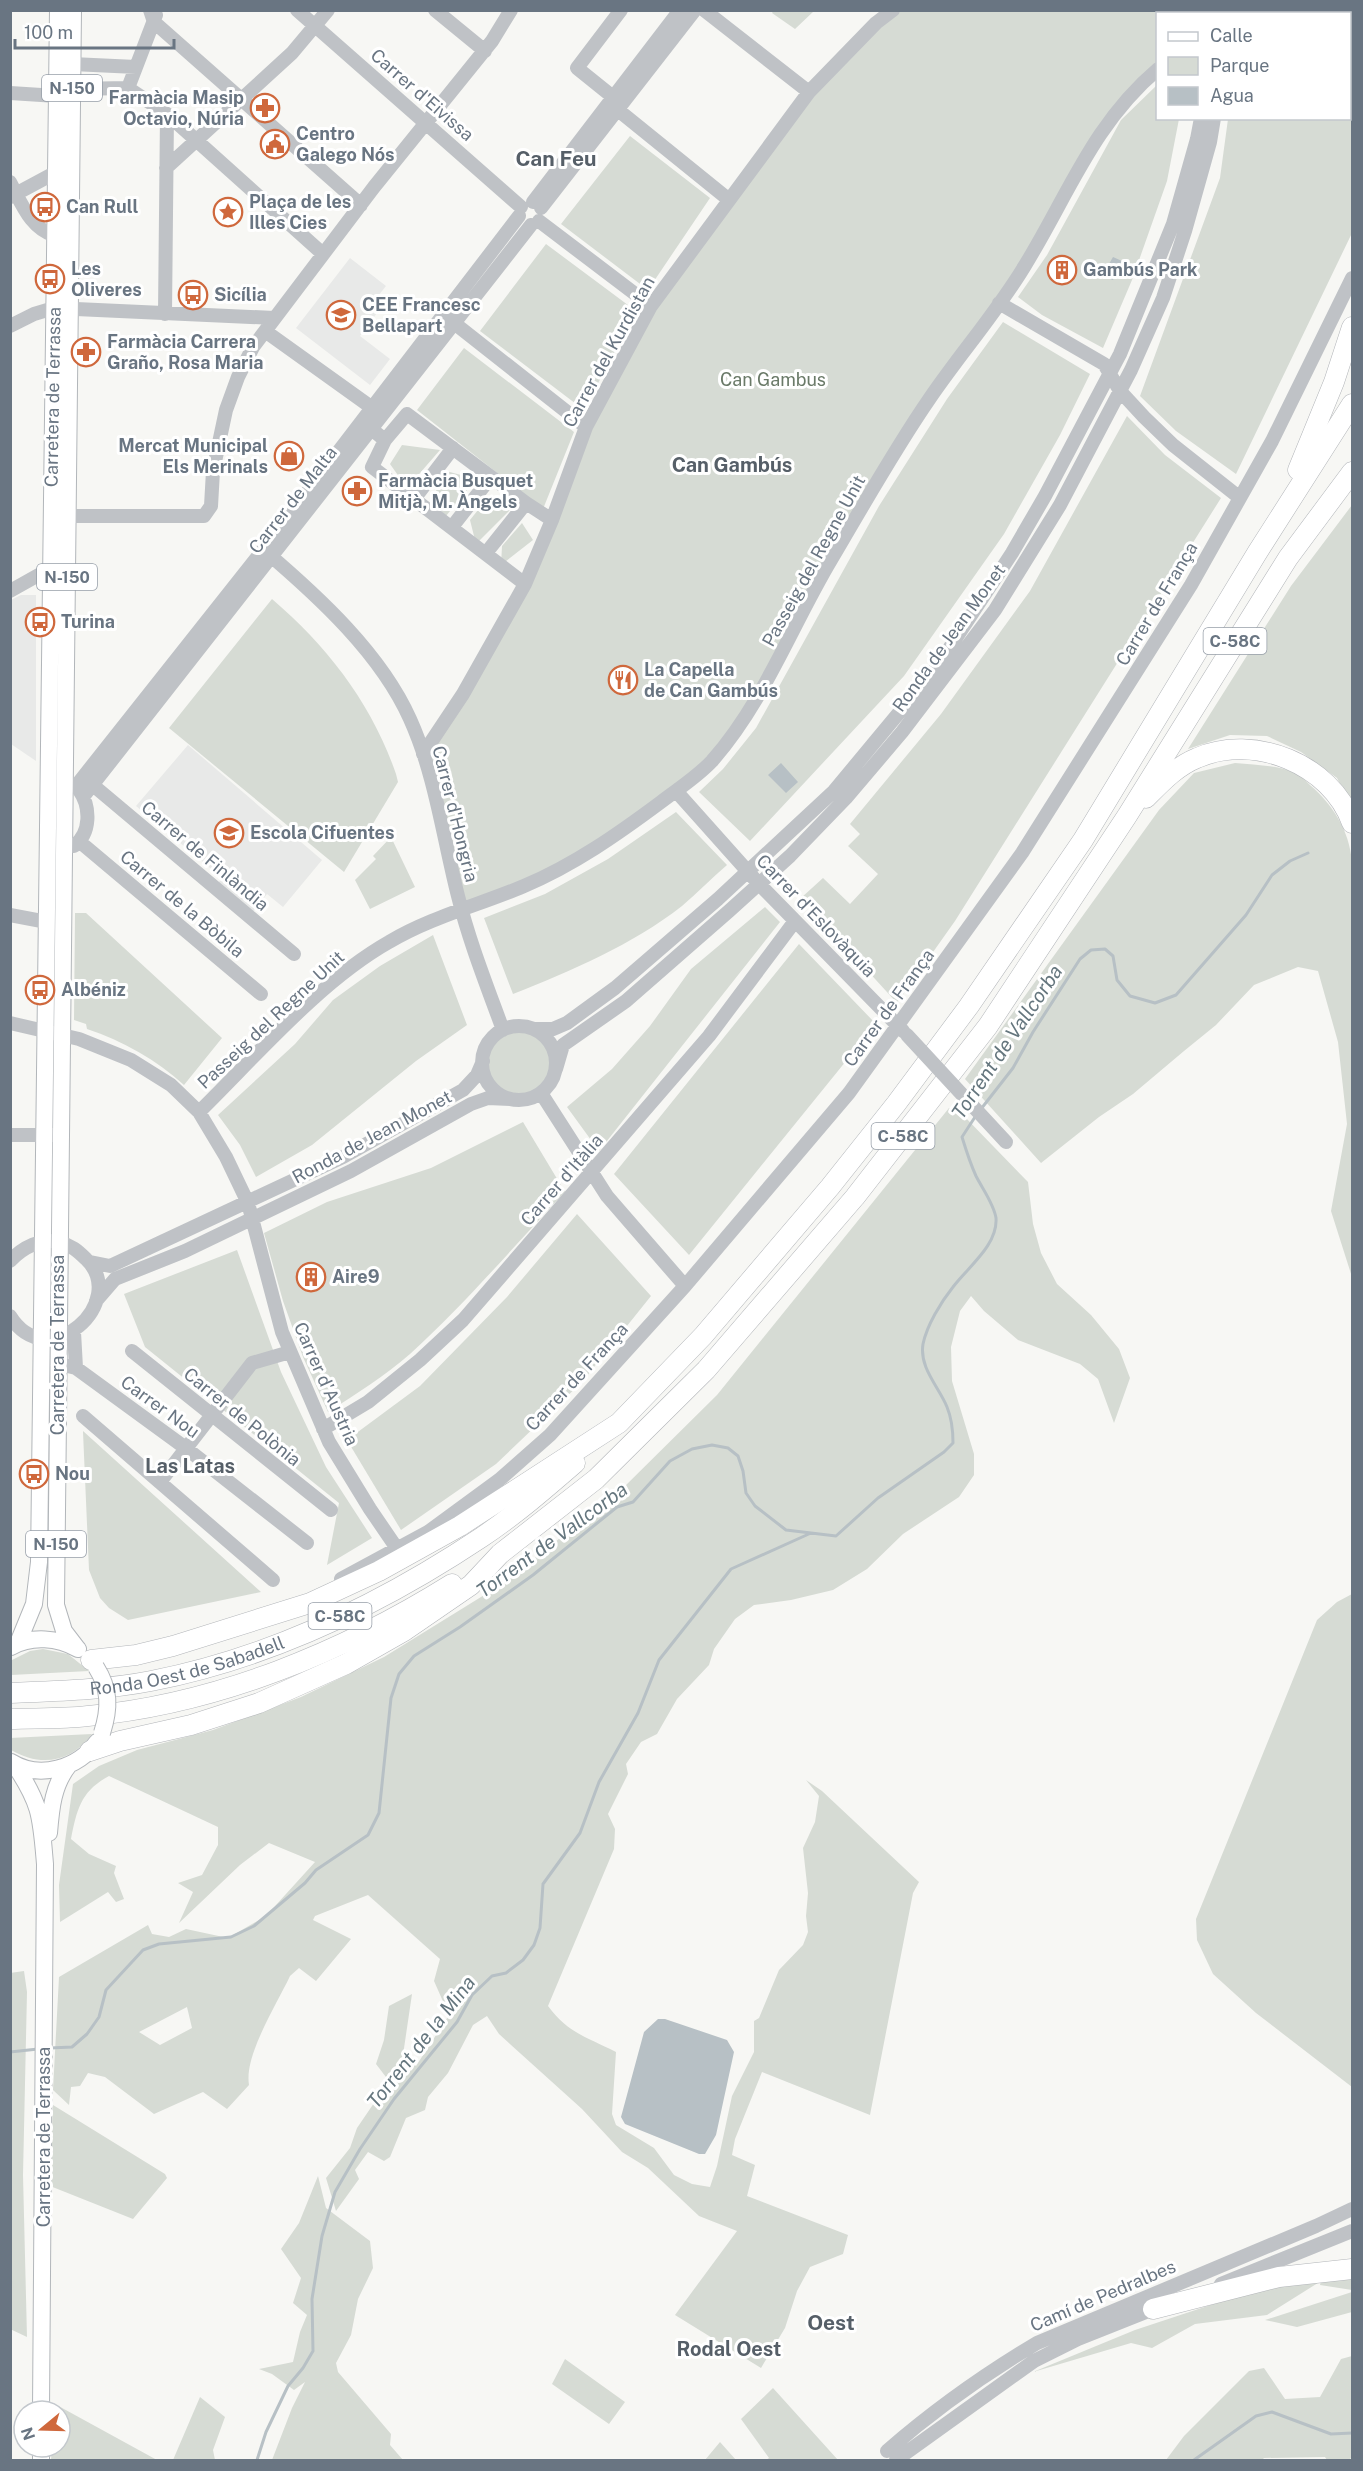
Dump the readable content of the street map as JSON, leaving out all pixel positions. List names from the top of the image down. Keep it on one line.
{"streets":{"highway":["C-58C","Ronda Oest de Sabadell"],"main road":["N-150","Carretera de Terrassa"],"street":["Carrer d'Eivissa","Carrer del Kurdistan","Carrer de Malta","Passeig del Regne Unit","Carrer de França","Ronda de Jean Monet","Carrer d'Hongria","Carrer de Finlàndia","Carrer de la Bòbila","Carrer d'Eslovàquia","Carrer d'Itàlia","Carrer d'Austria","Carrer Nou","Carrer de Polònia","Camí de Pedralbes"]},"crossings":[["N-150","Carretera de Terrassa"],["Carrer d'Eivissa","Carrer del Kurdistan"],["Carrer d'Eivissa","Carrer de Malta"],["Carrer del Kurdistan","Carrer d'Hongria"],["Carretera de Terrassa","Carrer de Malta"],["Carretera de Terrassa","Carrer de la Bòbila"],["Carretera de Terrassa","Carrer Nou"],["Carrer de Malta","Carrer d'Hongria"],["Carrer de Malta","Carrer de Finlàndia"],["Passeig del Regne Unit","Carrer d'Hongria"],["Passeig del Regne Unit","Carrer d'Eslovàquia"],["Carrer de França","Carrer d'Eslovàquia"],["Carrer de França","Carrer d'Austria"],["Ronda de Jean Monet","Carrer d'Hongria"],["Ronda de Jean Monet","Carrer d'Eslovàquia"],["Ronda de Jean Monet","Carrer d'Austria"],["C-58C","Ronda Oest de Sabadell"],["Carrer d'Eslovàquia","Carrer d'Itàlia"],["Carrer d'Itàlia","Carrer d'Austria"]],"districts":["Can Feu","Can Gambús","Las Latas","Oest","Rodal Oest"],"water":["Torrent de Vallcorba","Torrent de la Mina"],"parks":["Can Gambus"],"places":{"pharmacy":["Farmàcia Masip Octavio, Núria","Farmàcia Carrera Graño, Rosa Maria","Farmàcia Busquet Mitjà, M. Àngels"],"public building":["Centro Galego Nós"],"bus stop":["Can Rull","Les Oliveres","Sicília","Turina","Albéniz","Nou"],"place":["Plaça de les Illes Cies"],"building":["Gambús Park","Aire9"],"school or university":["CEE Francesc Bellapart","Escola Cifuentes"],"shop":["Mercat Municipal Els Merinals"],"restaurant":["La Capella de Can Gambús"]},"legend":["Calle","Parque","Agua"],"scale_bar":"100 m","north":"left"}
